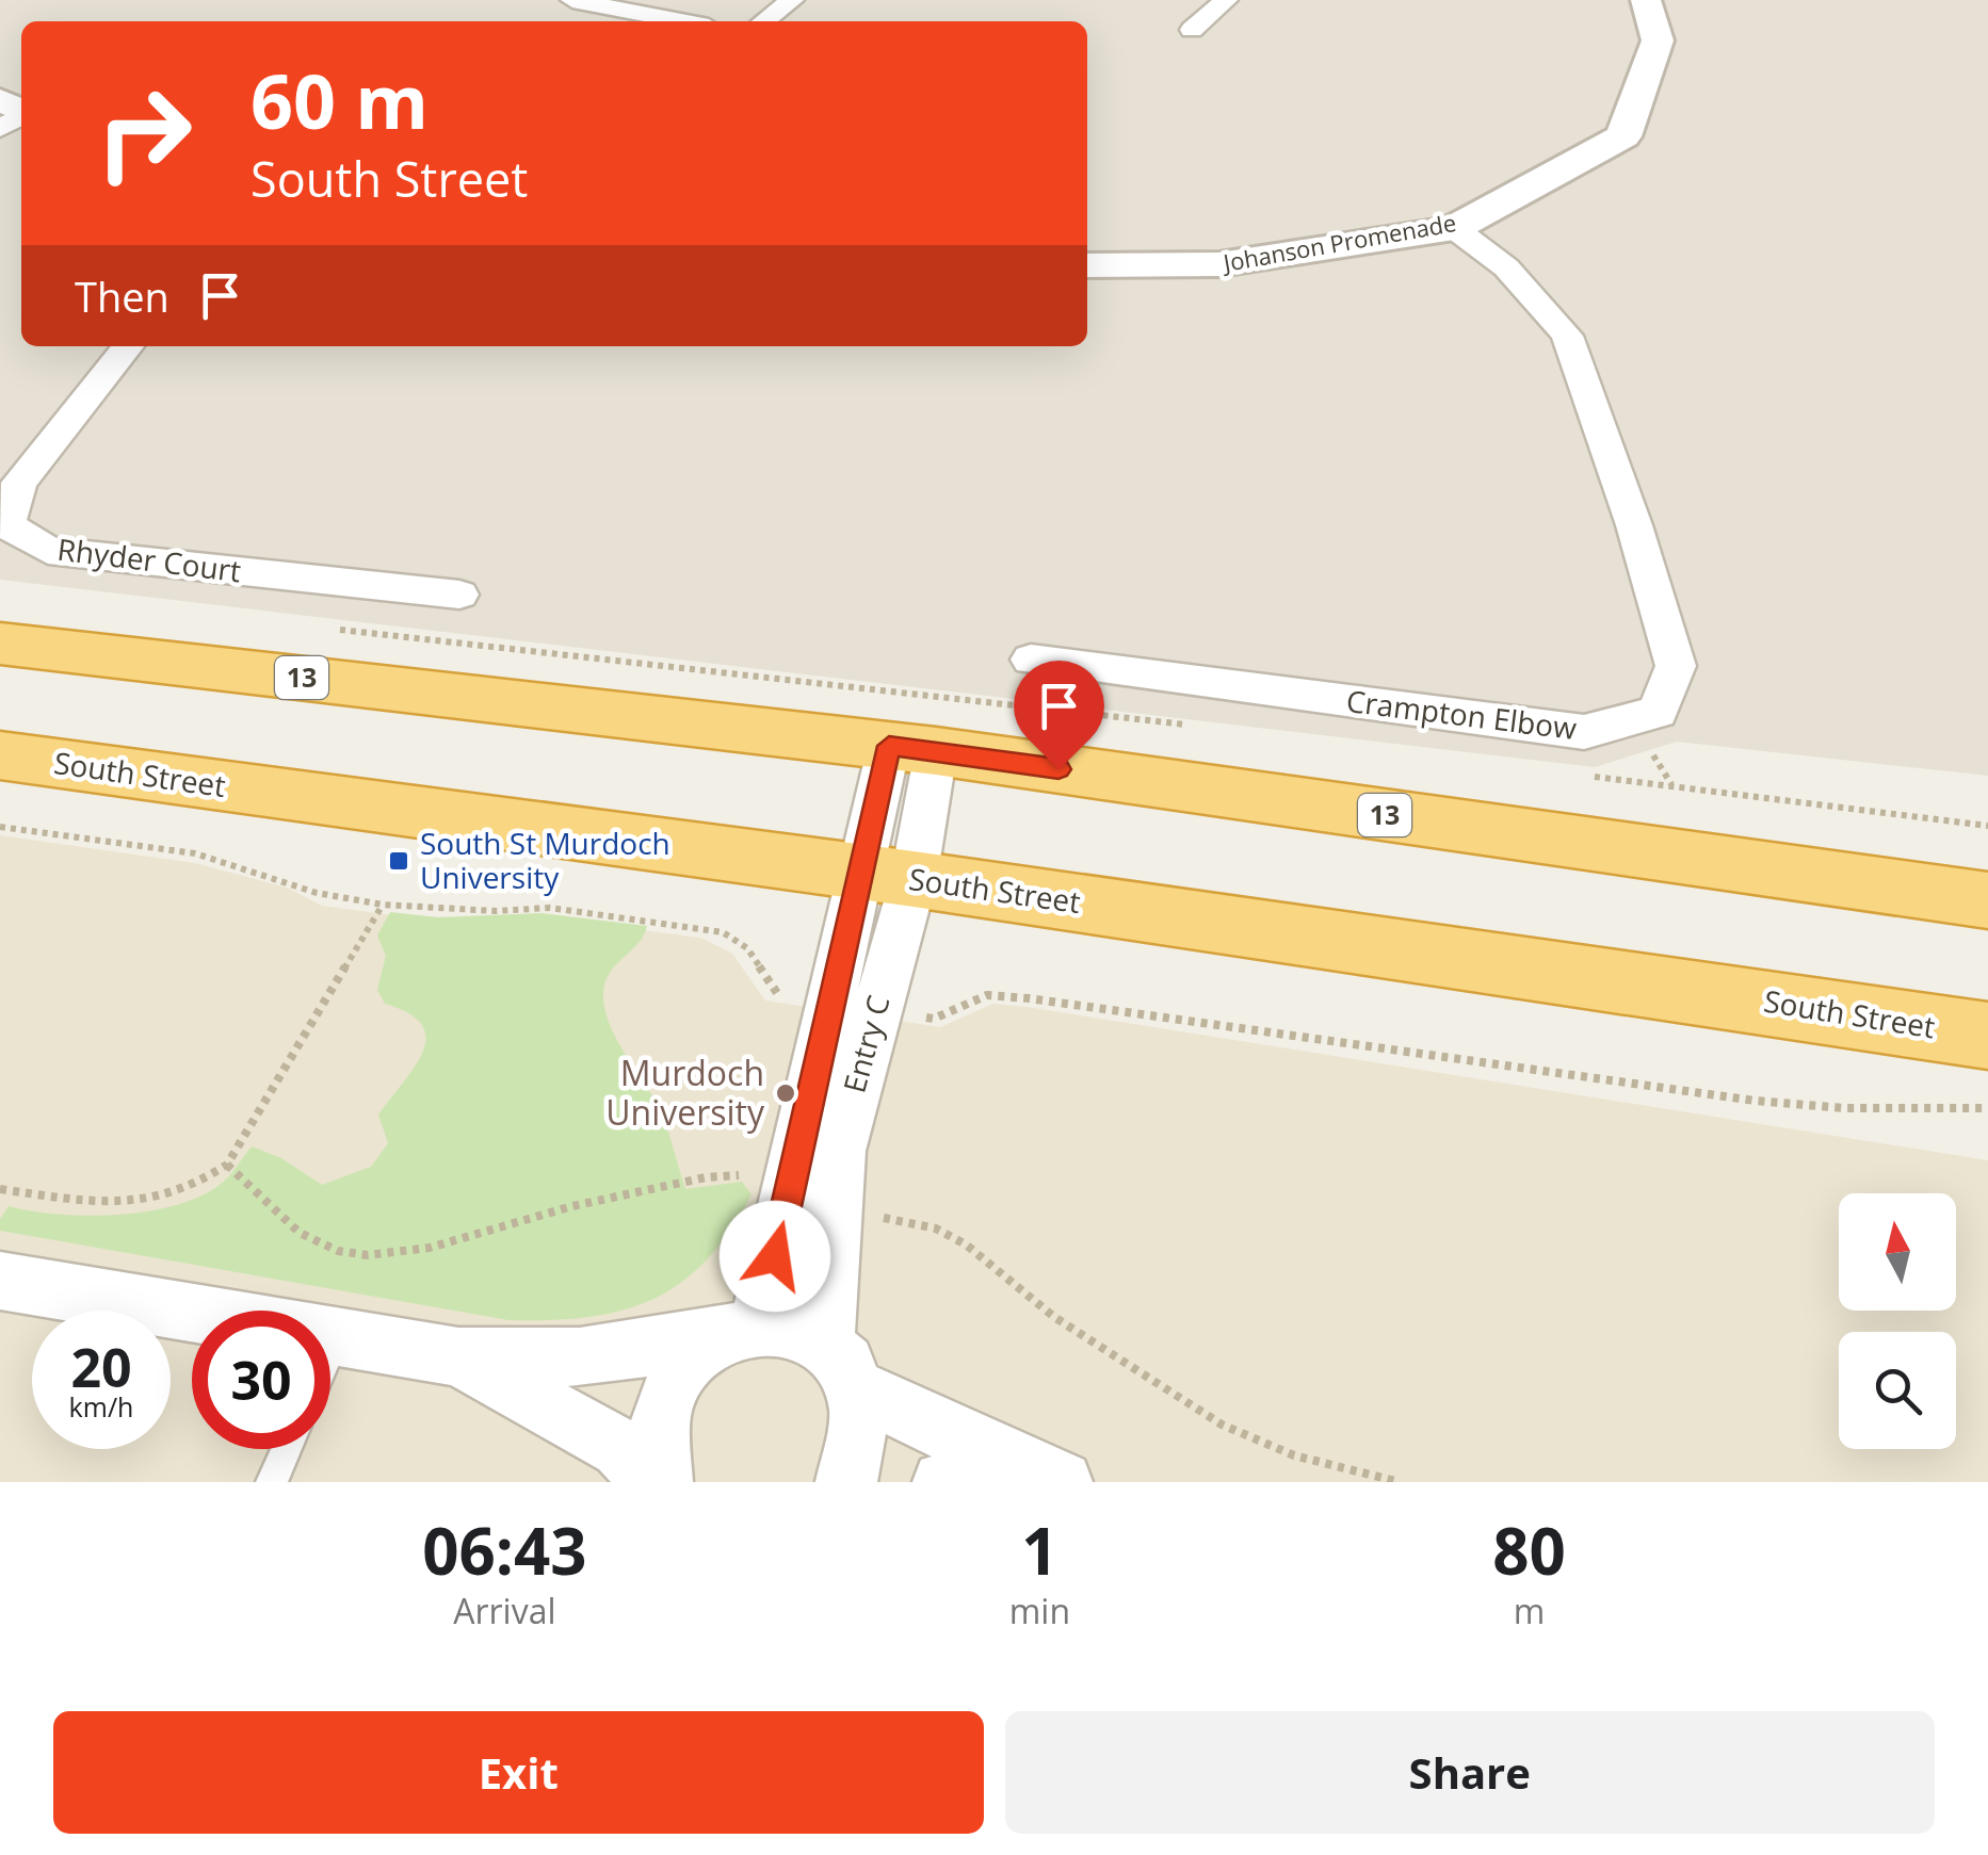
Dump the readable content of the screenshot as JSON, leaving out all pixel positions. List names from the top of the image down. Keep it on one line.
{"streets":{"highway":["13","South Street"],"street":["Johanson Promenade","Rhyder Court","Crampton Elbow","Entry C"]},"crossings":[["Johanson Promenade","Crampton Elbow"],["13","Entry C"],["South Street","Entry C"]],"places":{"transit":["South St Murdoch University"],"other":["Murdoch University"]},"north":"top","page":{"turn":["60 m","South Street"],"then":"Then","speed":"20 km/h","limit":"30","eta":["06:43","Arrival","1","min","80","m"],"buttons":["Exit","Share"]}}
